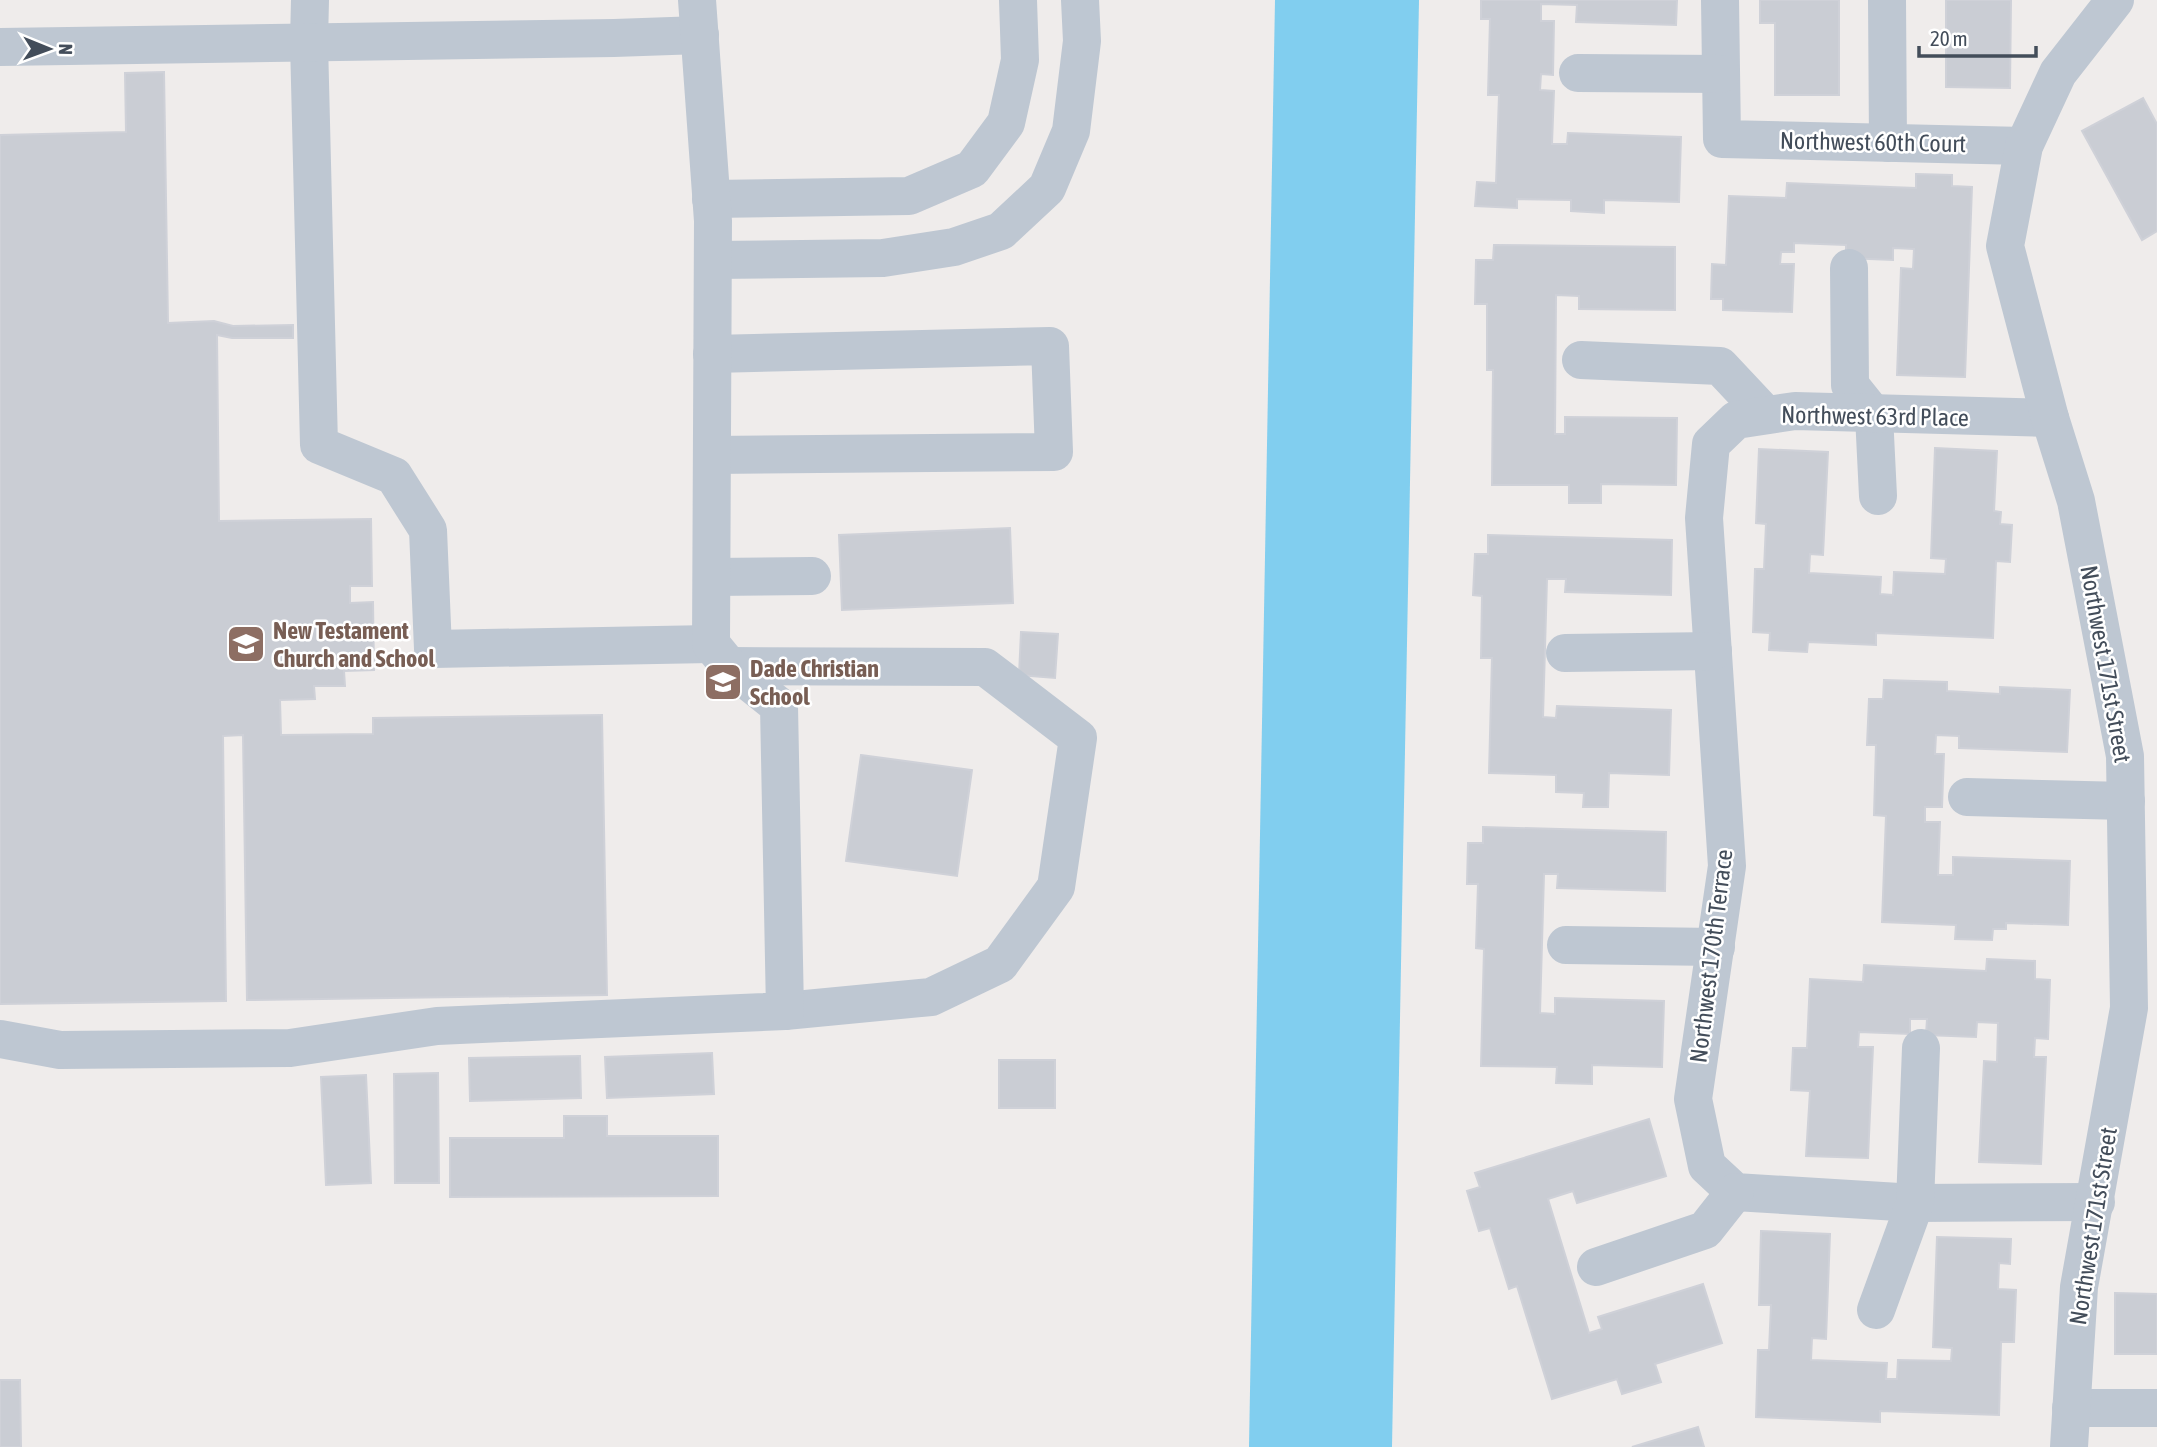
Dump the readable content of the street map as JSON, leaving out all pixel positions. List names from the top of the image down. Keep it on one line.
{"streets":{"street":["Northwest 60th Court","Northwest 63rd Place","Northwest 171st Street","Northwest 170th Terrace"]},"crossings":[["Northwest 60th Court","Northwest 171st Street"],["Northwest 63rd Place","Northwest 171st Street"],["Northwest 63rd Place","Northwest 170th Terrace"]],"places":{"school or university":["New Testament Church and School","Dade Christian School"]},"scale_bar":"20 m","north":"right"}
